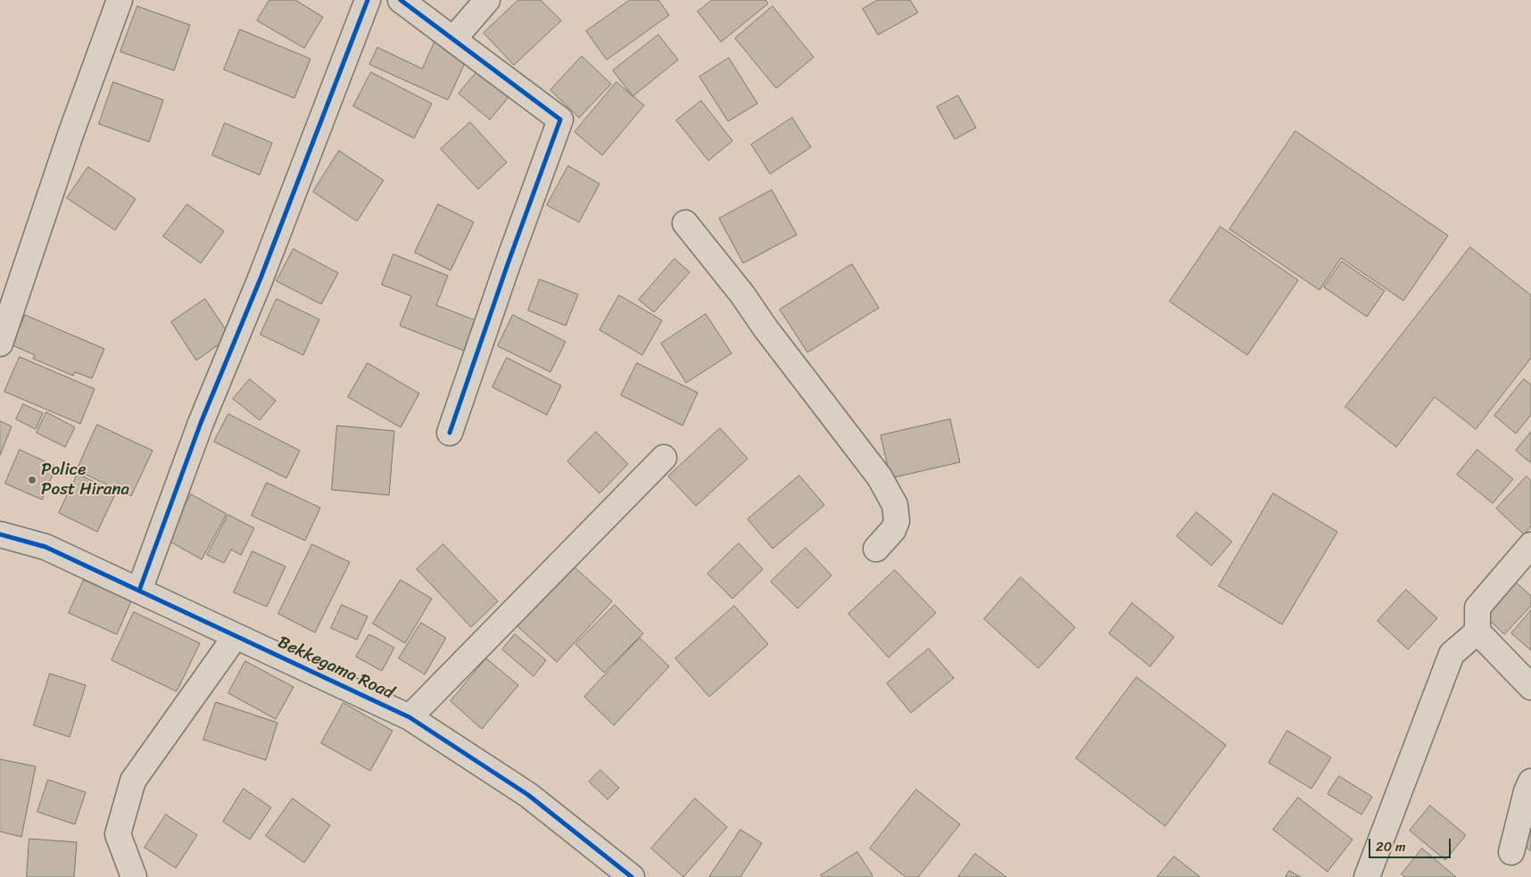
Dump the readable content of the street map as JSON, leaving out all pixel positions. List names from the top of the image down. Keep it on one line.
{"streets":{"street":["Bekkegama Road"]},"places":["Police Post Hirana"],"scale_bar":"20 m"}
